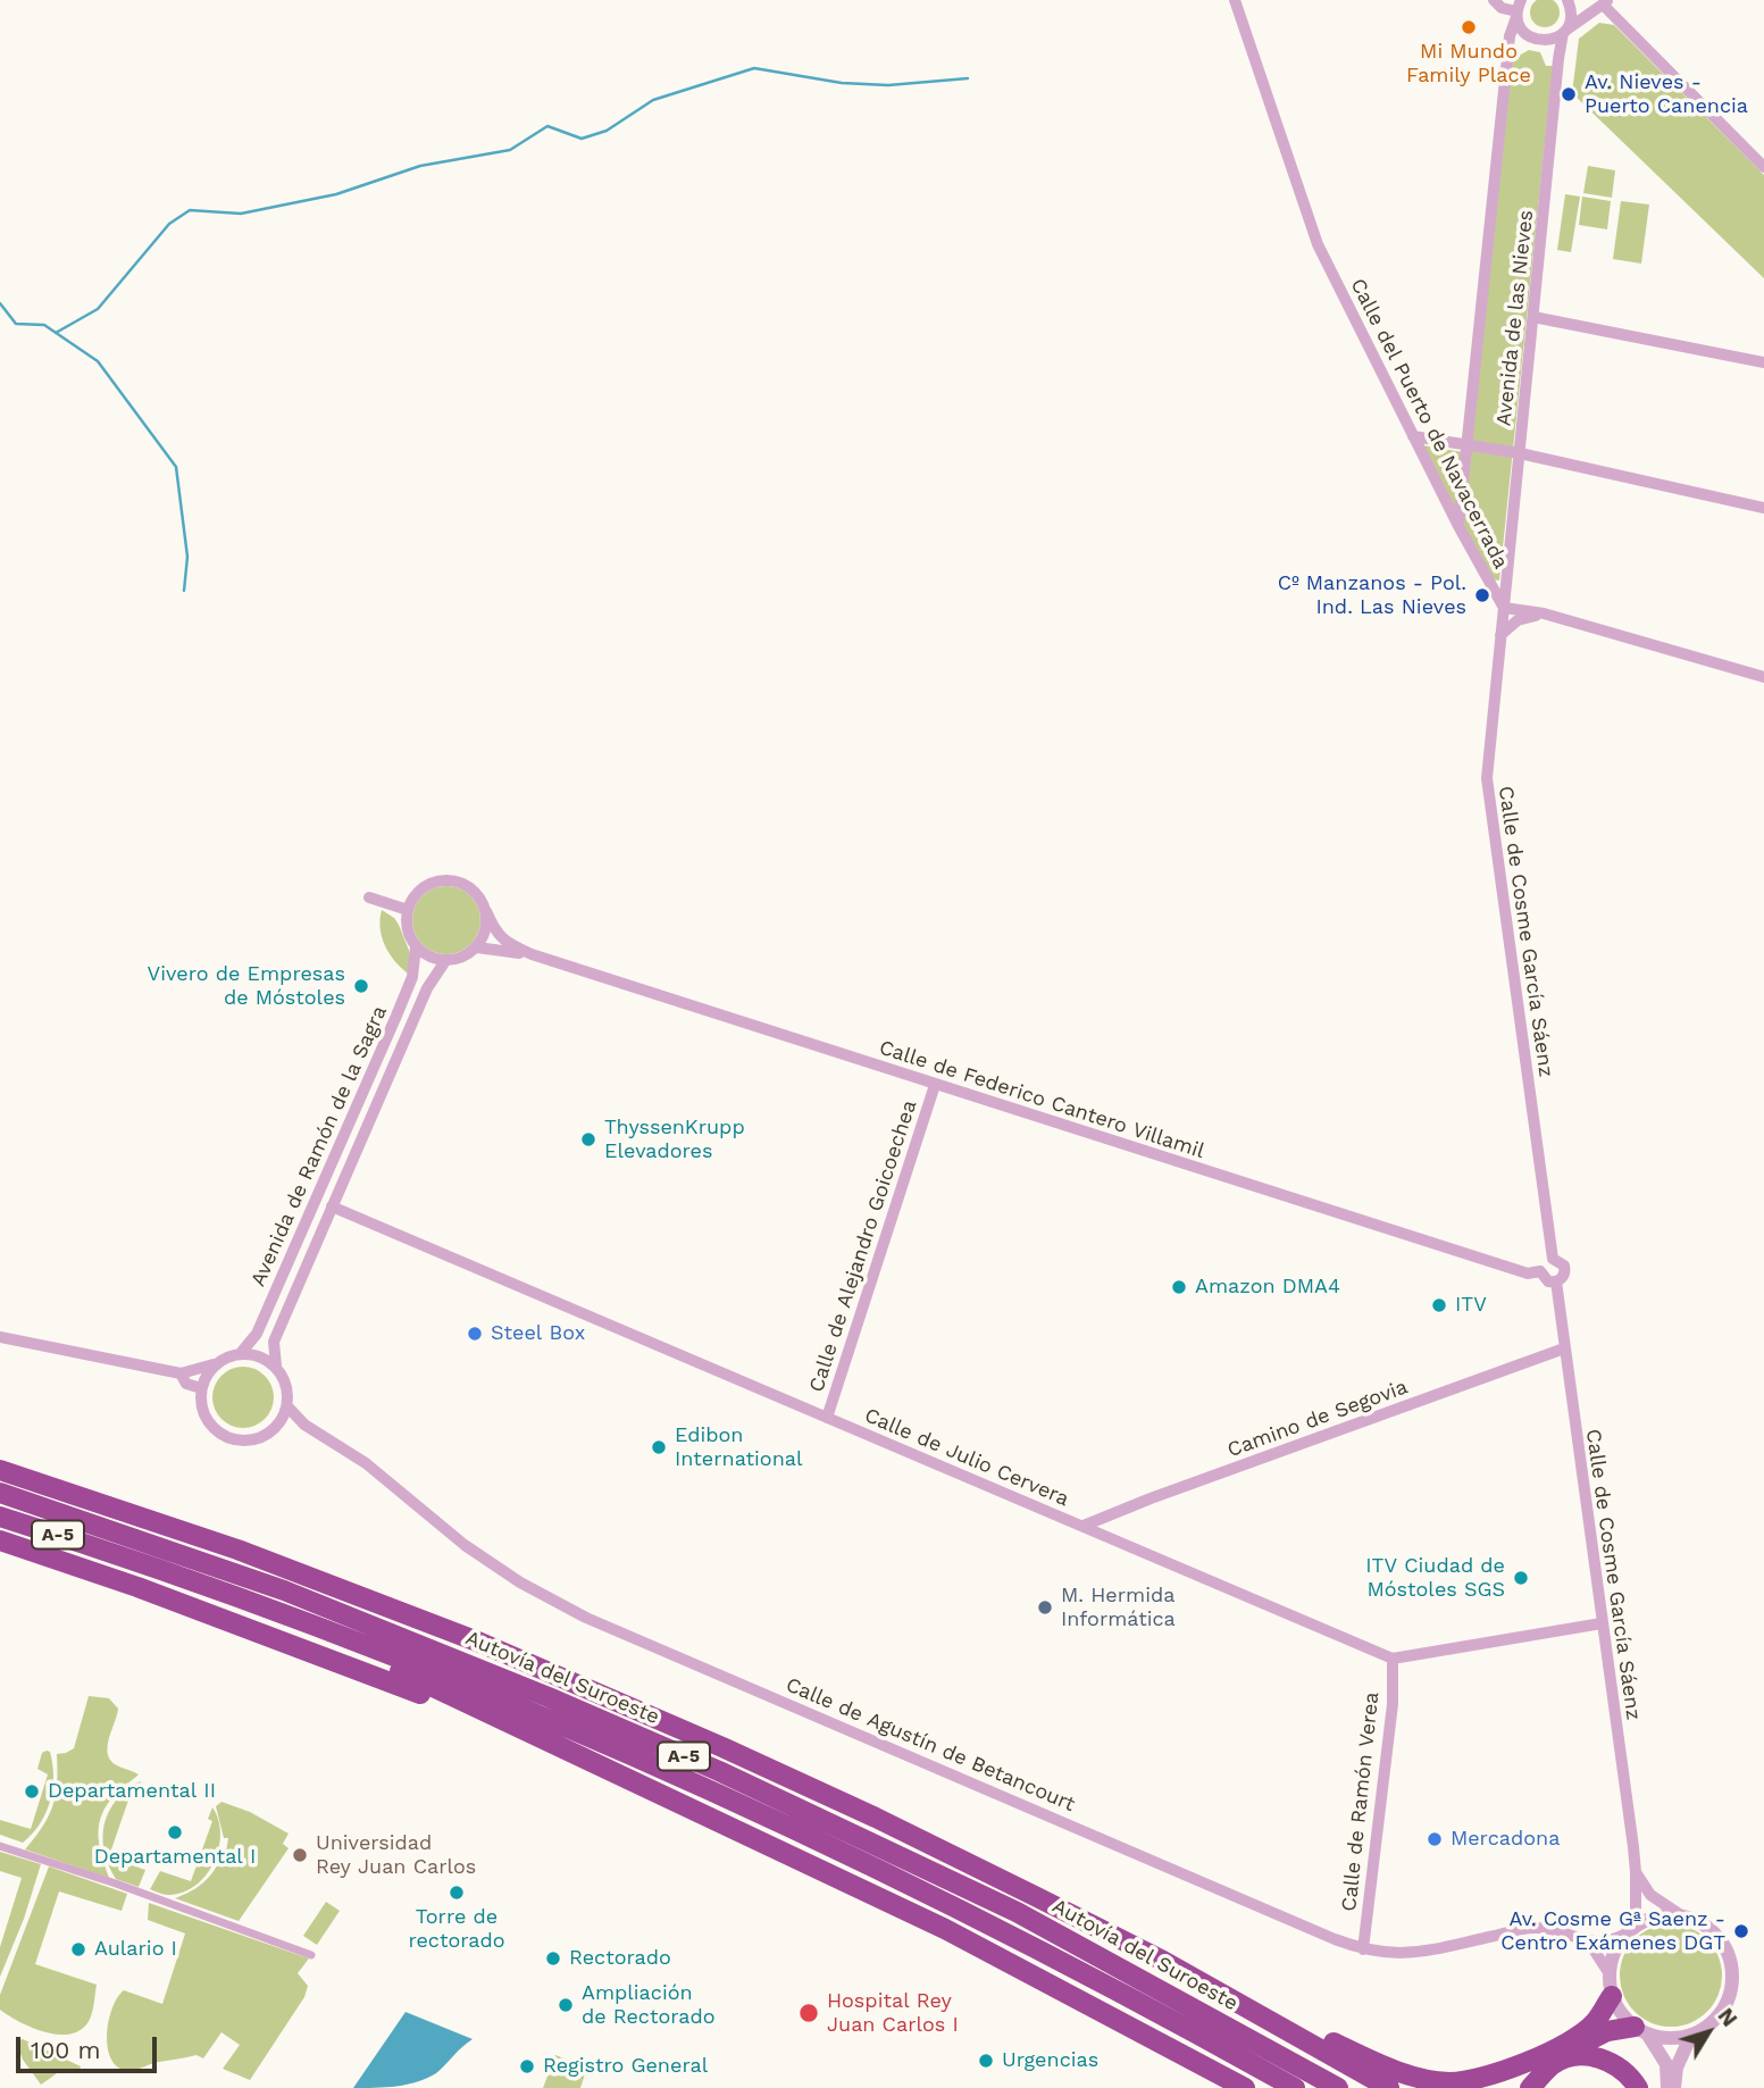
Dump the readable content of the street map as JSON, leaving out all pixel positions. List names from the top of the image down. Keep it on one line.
{"streets":{"highway":["A-5","Autovía del Suroeste"],"street":["Avenida de las Nieves","Calle del Puerto de Navacerrada","Calle de Cosme García Sáenz","Calle de Federico Cantero Villamil","Avenida de Ramón de la Sagra","Calle de Alejandro Goicoechea","Camino de Segovia","Calle de Julio Cervera","Calle de Agustín de Betancourt","Calle de Ramón Verea"]},"crossings":[["Avenida de las Nieves","Calle del Puerto de Navacerrada"],["Avenida de las Nieves","Calle de Cosme García Sáenz"],["Calle del Puerto de Navacerrada","Calle de Cosme García Sáenz"],["Calle de Cosme García Sáenz","Calle de Federico Cantero Villamil"],["Calle de Cosme García Sáenz","Camino de Segovia"],["Calle de Federico Cantero Villamil","Avenida de Ramón de la Sagra"],["Calle de Federico Cantero Villamil","Calle de Alejandro Goicoechea"],["Avenida de Ramón de la Sagra","Calle de Julio Cervera"],["Avenida de Ramón de la Sagra","Calle de Agustín de Betancourt"],["Calle de Alejandro Goicoechea","Calle de Julio Cervera"],["Camino de Segovia","Calle de Julio Cervera"],["Calle de Julio Cervera","Calle de Ramón Verea"],["Calle de Agustín de Betancourt","Calle de Ramón Verea"]],"places":["Mi Mundo Family Place","Av. Nieves - Puerto Canencia","Cº Manzanos - Pol. Ind. Las Nieves","Vivero de Empresas de Móstoles","ThyssenKrupp Elevadores","Amazon DMA4","ITV","Steel Box","Edibon International","ITV Ciudad de Móstoles SGS","M. Hermida Informática","Departamental II","Departamental I","Mercadona","Universidad Rey Juan Carlos","Torre de rectorado","Av. Cosme Gª Saenz - Centro Exámenes DGT","Aulario I","Rectorado","Ampliación de Rectorado","Hospital Rey Juan Carlos I","Urgencias","Registro General"],"scale_bar":"100 m","north":"top right"}
